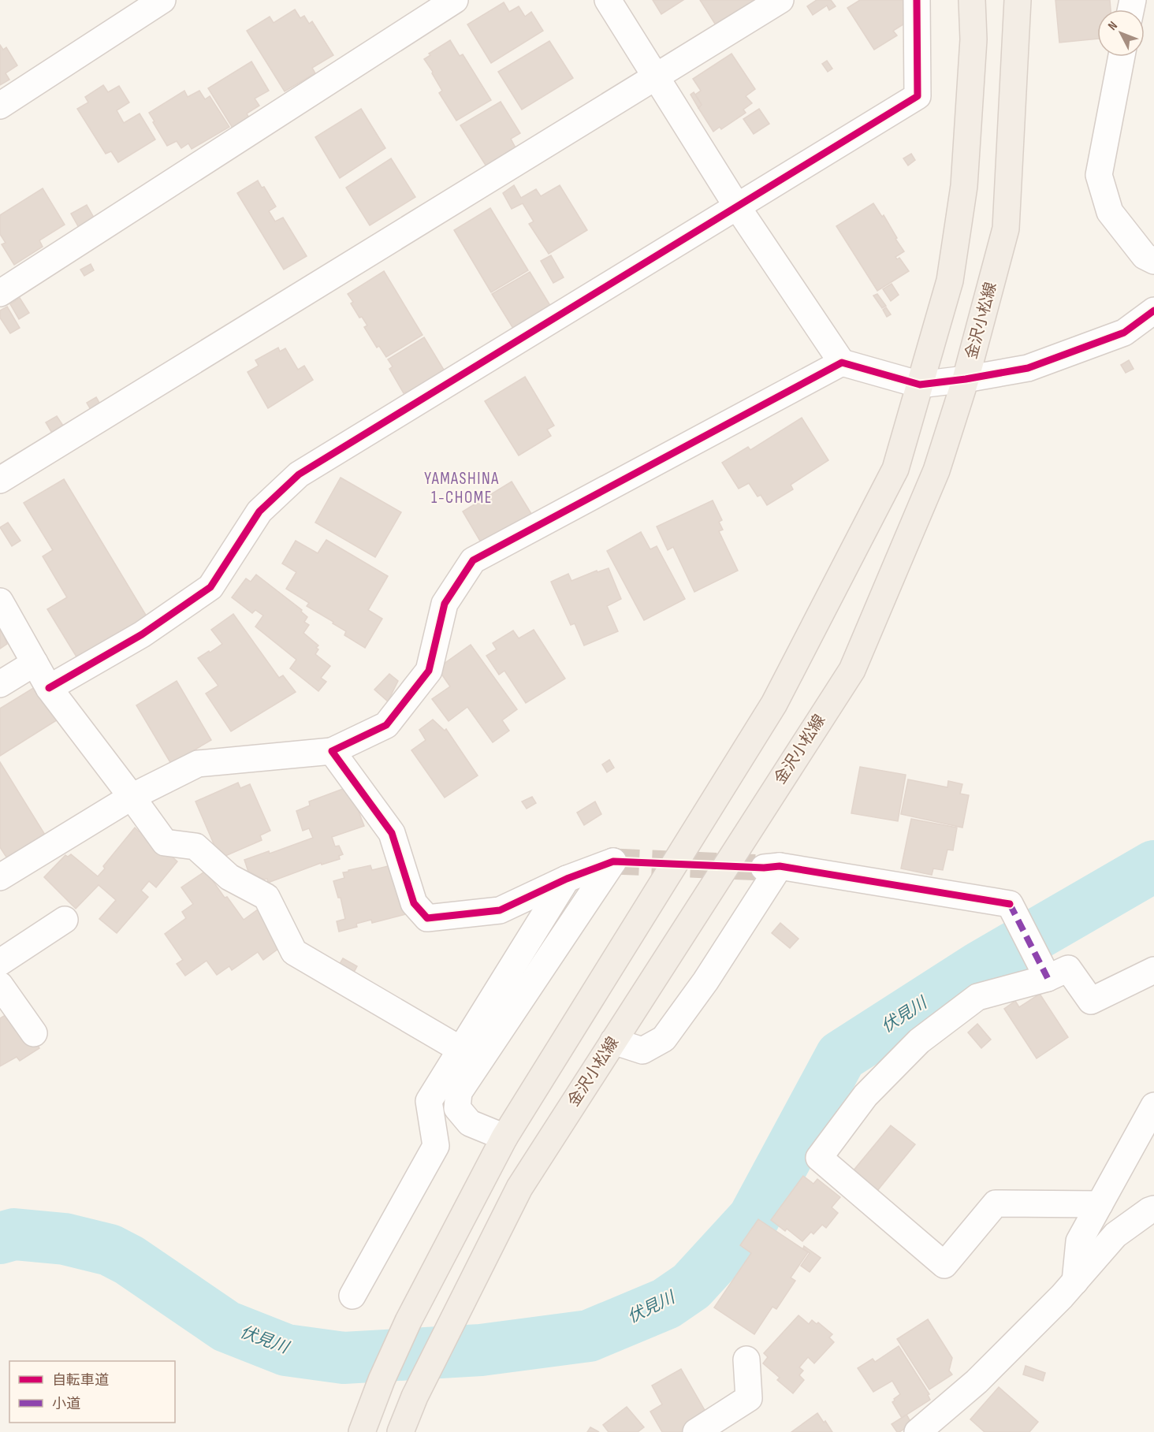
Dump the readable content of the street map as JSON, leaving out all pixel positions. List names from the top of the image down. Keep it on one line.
{"streets":{"main road":["金沢小松線"]},"districts":["YAMASHINA 1-CHOME"],"water":["伏見川"],"legend":["自転車道","小道"],"north":"top left"}
